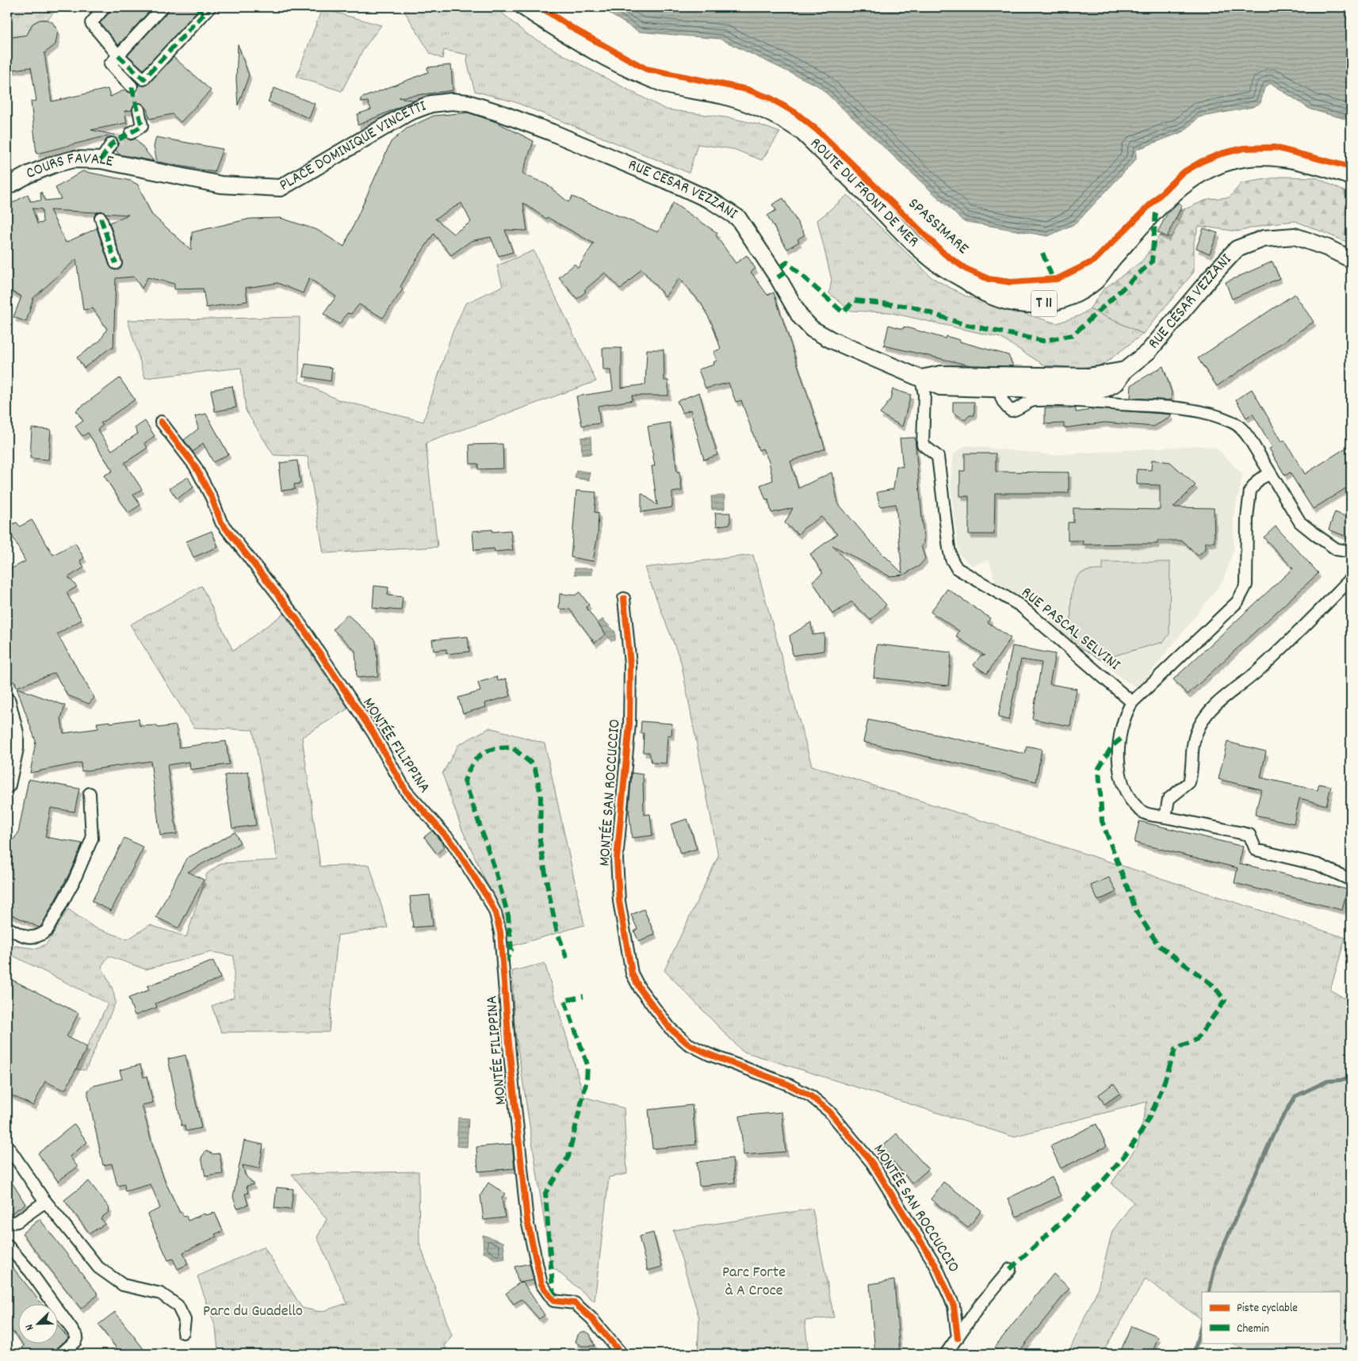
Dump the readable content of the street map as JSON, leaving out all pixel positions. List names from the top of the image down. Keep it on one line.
{"streets":{"main road":["PLACE DOMINIQUE VINCETTI","COURS FAVALE","RUE CÉSAR VEZZANI","ROUTE DU FRONT DE MER","T 11"],"street":["RUE PASCAL SELVINI","MONTÉE FILIPPINA","MONTÉE SAN ROCCUCCIO"],"cycle path":["SPASSIMARE"]},"crossings":[["PLACE DOMINIQUE VINCETTI","COURS FAVALE"],["PLACE DOMINIQUE VINCETTI","RUE CÉSAR VEZZANI"],["RUE CÉSAR VEZZANI","RUE PASCAL SELVINI"]],"parks":["Parc Forte à A Croce","Parc du Guadello"],"legend":["Piste cyclable","Chemin"],"north":"bottom left"}
